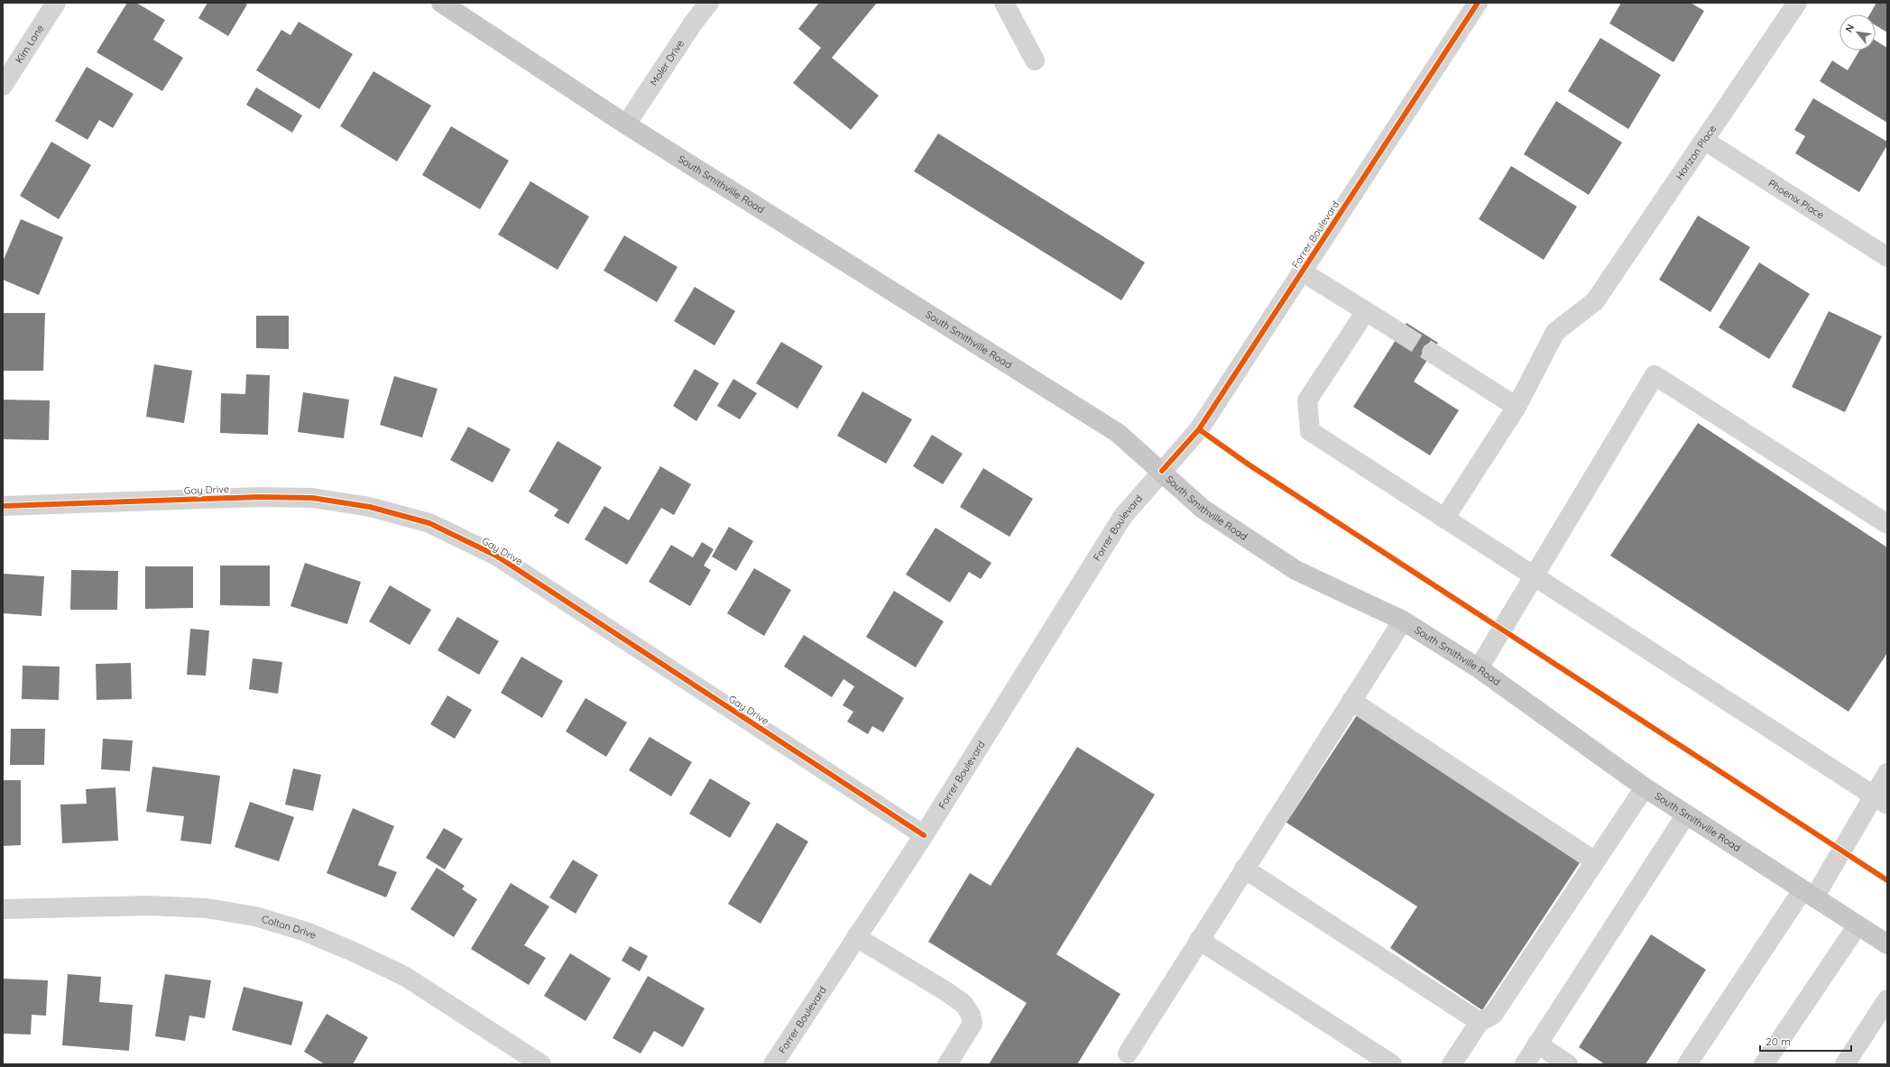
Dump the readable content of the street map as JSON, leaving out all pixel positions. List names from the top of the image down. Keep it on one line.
{"streets":{"main road":["South Smithville Road"],"street":["Kim Lane","Moler Drive","Horizon Place","Phoenix Place","Forrer Boulevard","Gay Drive","Colton Drive"]},"crossings":[["Moler Drive","South Smithville Road"],["Horizon Place","Phoenix Place"],["South Smithville Road","Forrer Boulevard"],["Forrer Boulevard","Gay Drive"]],"scale_bar":"20 m","north":"top left"}
